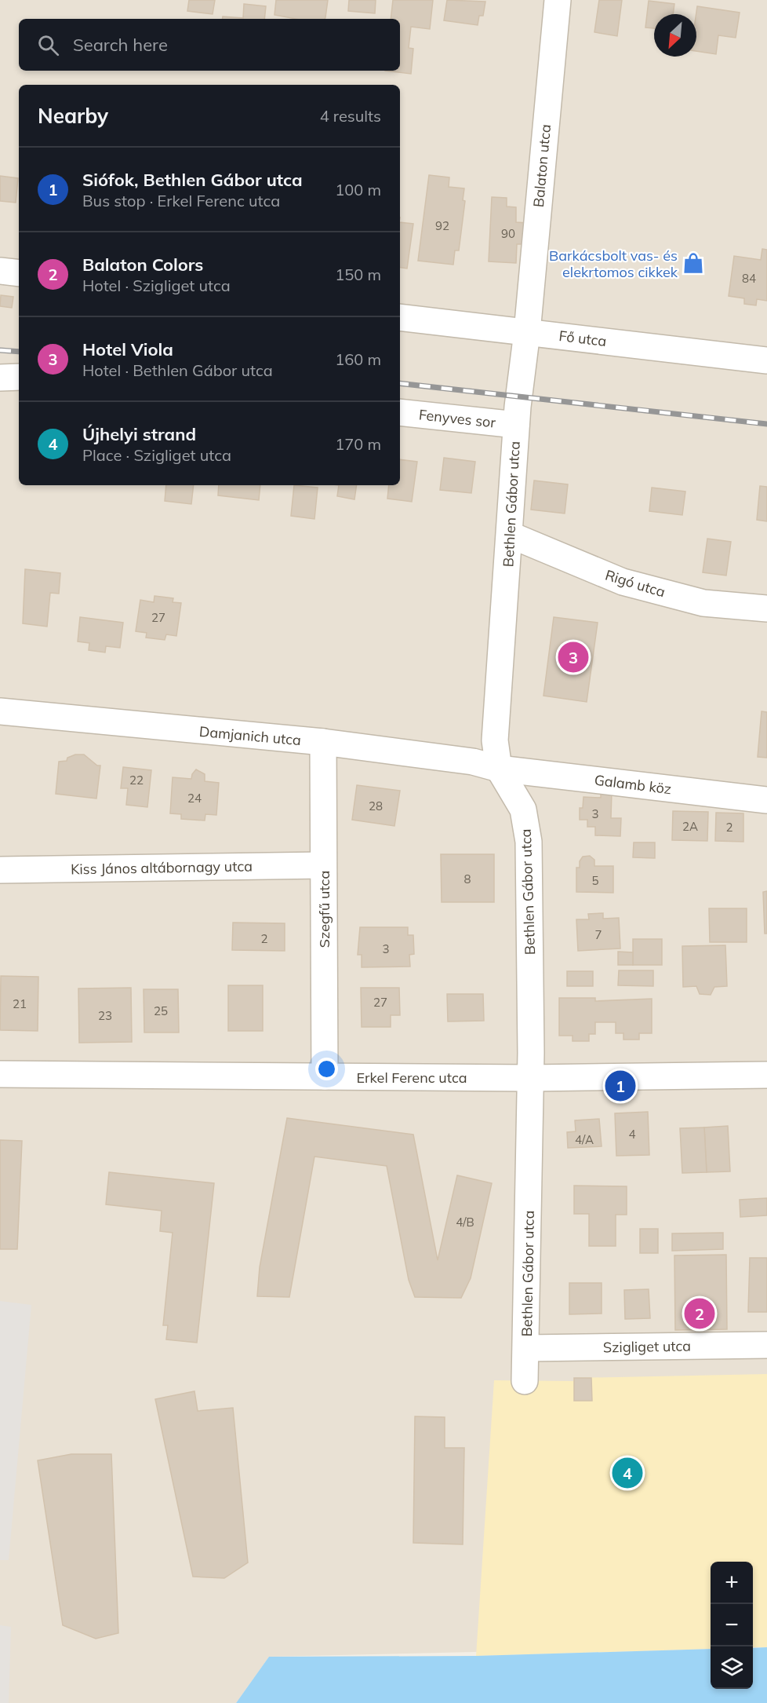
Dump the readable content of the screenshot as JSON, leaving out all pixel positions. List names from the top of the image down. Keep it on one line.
{"streets":{"street":["Balaton utca","Fő utca","Fenyves sor","Bethlen Gábor utca","Rigó utca","Damjanich utca","Galamb köz","Kiss János altábornagy utca","Szegfű utca","Erkel Ferenc utca","Szigliget utca"]},"crossings":[["Balaton utca","Fő utca"],["Balaton utca","Bethlen Gábor utca"],["Fő utca","Bethlen Gábor utca"],["Fenyves sor","Bethlen Gábor utca"],["Bethlen Gábor utca","Rigó utca"],["Bethlen Gábor utca","Damjanich utca"],["Bethlen Gábor utca","Galamb köz"],["Bethlen Gábor utca","Erkel Ferenc utca"],["Bethlen Gábor utca","Szigliget utca"],["Damjanich utca","Galamb köz"],["Damjanich utca","Szegfű utca"],["Kiss János altábornagy utca","Szegfű utca"],["Szegfű utca","Erkel Ferenc utca"]],"places":{"shop":["Barkácsbolt vas- és elekrtomos cikkek"]},"house_numbers":["92","90","84","27","22","24","28","3","2A","2","8","5","7","2","3","27","21","25","23","4","4/A","4/B"],"north":"bottom left","page":{"search":"Search here","heading":["Nearby","4 results"],"list":[{"mark":"1","name":"Siófok, Bethlen Gábor utca","note":"Bus stop · Erkel Ferenc utca","value":"100 m"},{"mark":"2","name":"Balaton Colors","note":"Hotel · Szigliget utca","value":"150 m"},{"mark":"3","name":"Hotel Viola","note":"Hotel · Bethlen Gábor utca","value":"160 m"},{"mark":"4","name":"Újhelyi strand","note":"Place · Szigliget utca","value":"170 m"}],"pins":["3","1","2","4"],"map_buttons":["+","−"]}}
